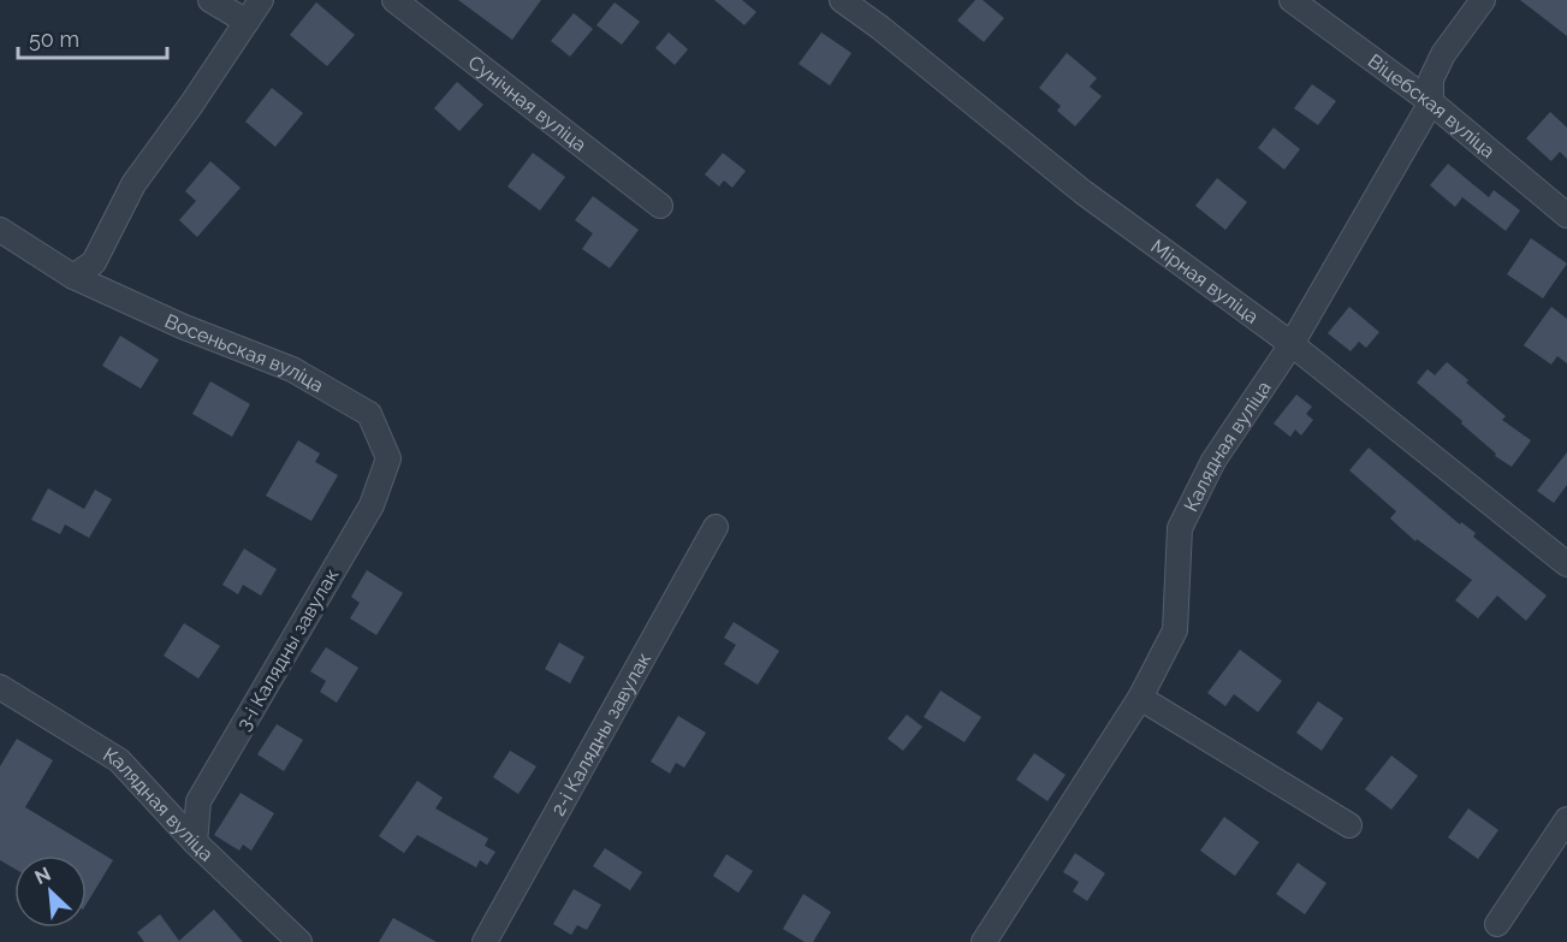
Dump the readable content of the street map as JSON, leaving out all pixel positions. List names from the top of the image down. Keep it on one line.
{"streets":{"street":["Сунічная вуліца","Віцебская вуліца","Мірная вуліца","Восеньская вуліца","Калядная вуліца","3-і Калядны завулак","2-і Калядны завулак"]},"crossings":[["Віцебская вуліца","Калядная вуліца"],["Мірная вуліца","Калядная вуліца"],["Восеньская вуліца","3-і Калядны завулак"],["Калядная вуліца","3-і Калядны завулак"]],"scale_bar":"50 m","north":"top left"}
